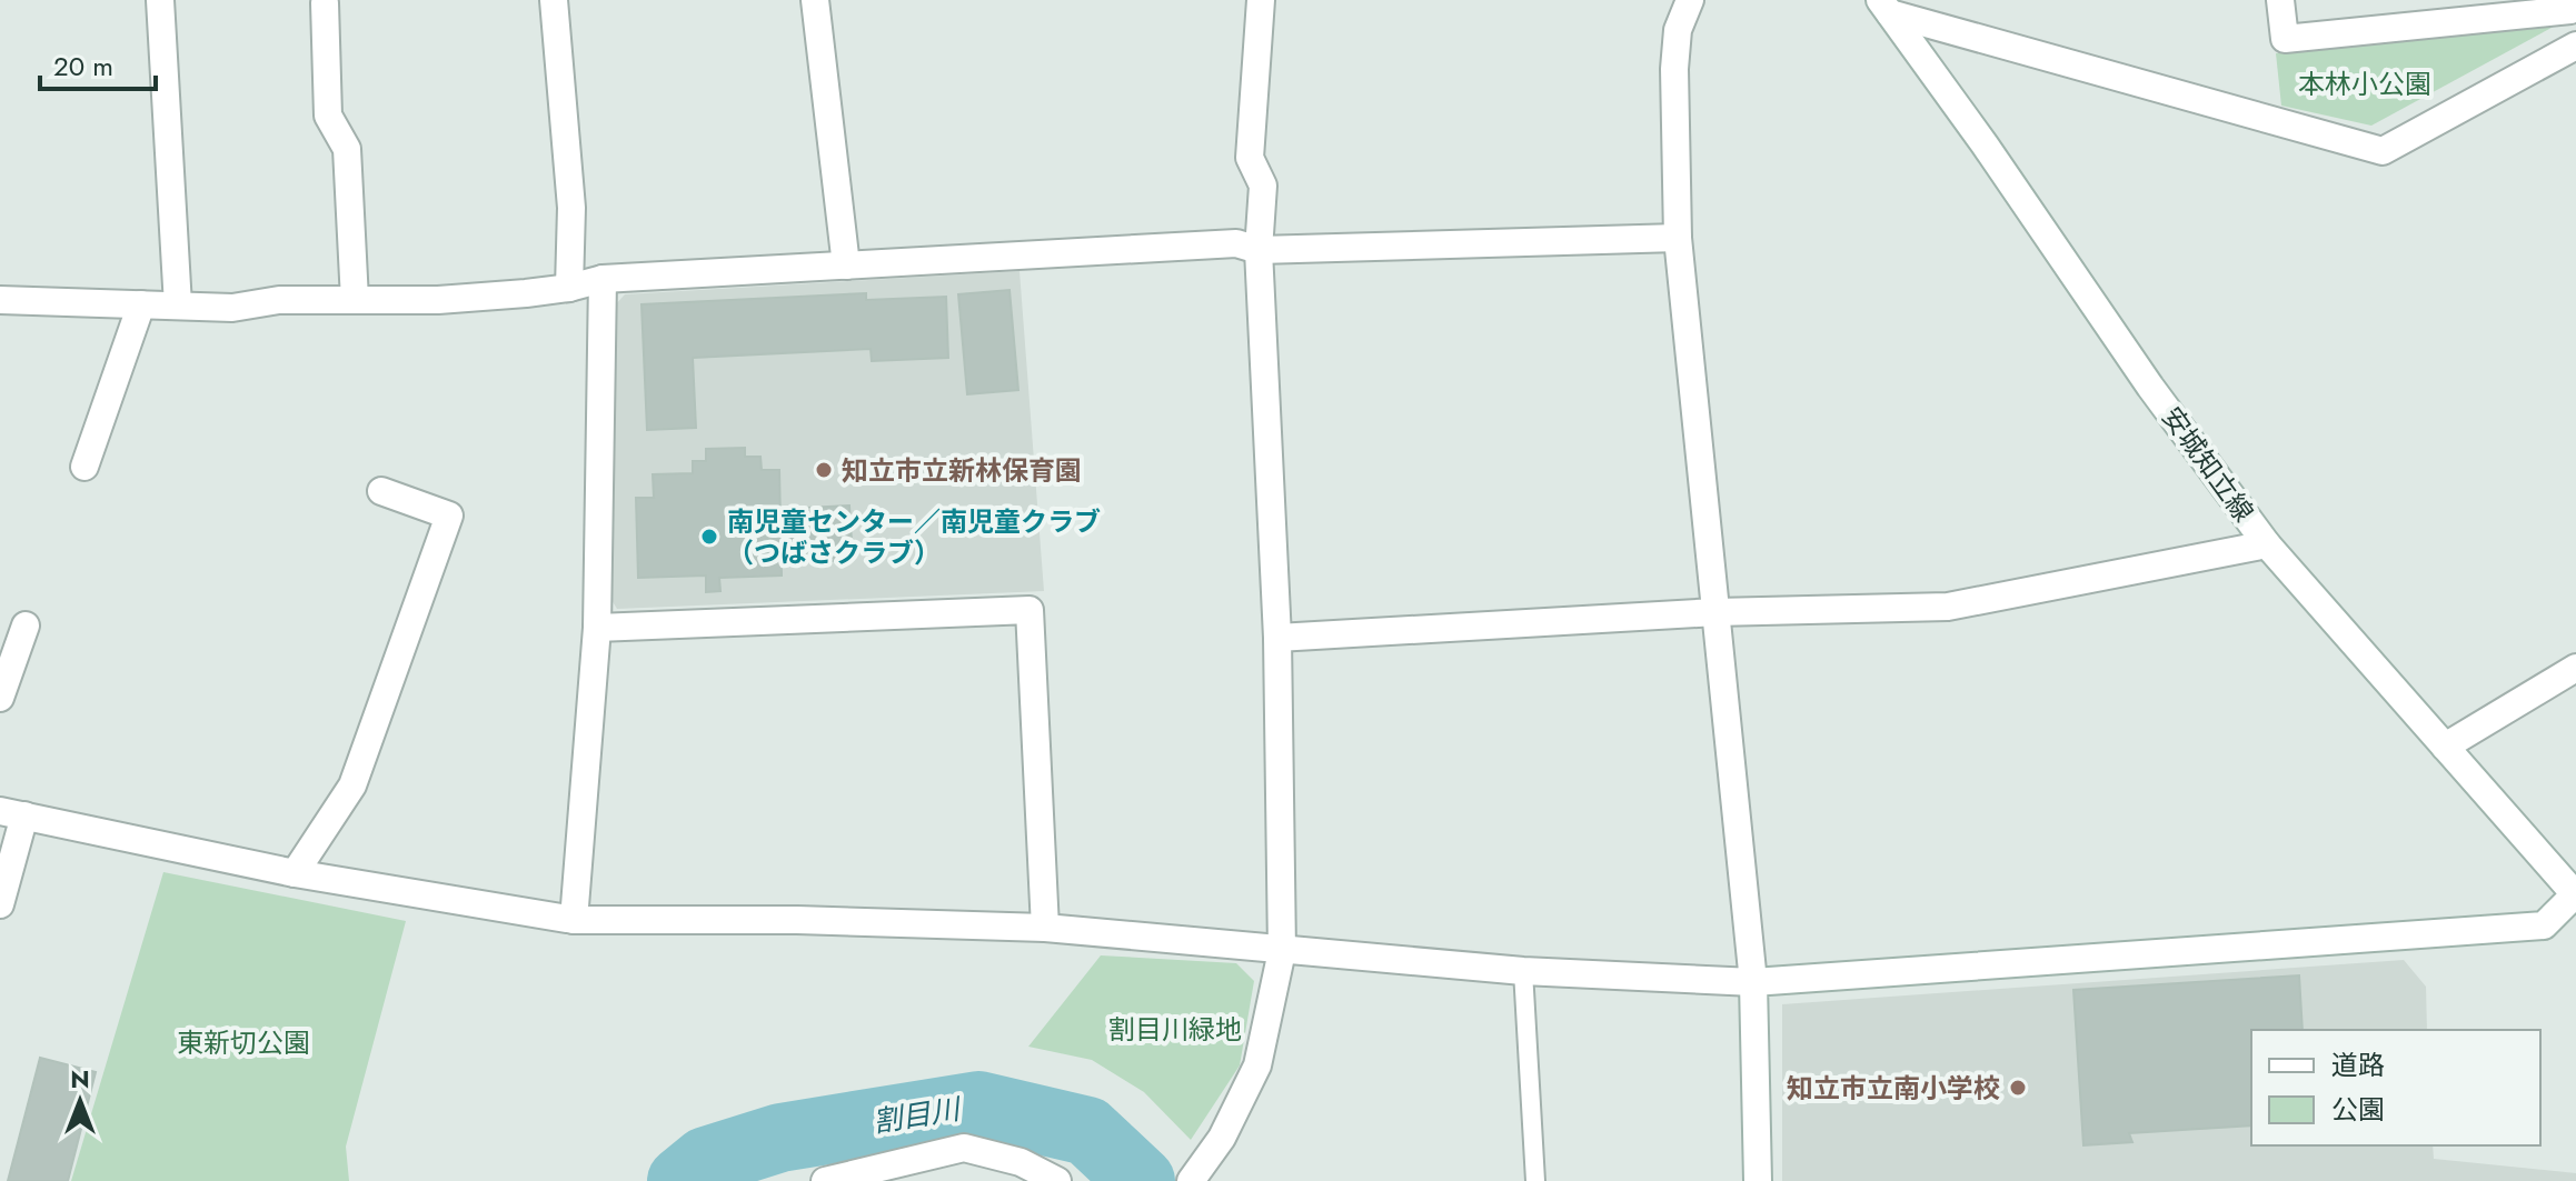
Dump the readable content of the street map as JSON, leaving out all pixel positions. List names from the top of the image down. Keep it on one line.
{"streets":{"street":["安城知立線"]},"water":["割目川"],"parks":["本林小公園","割目川緑地","東新切公園"],"places":["知立市立新林保育園","南児童センター／南児童クラブ （つばさクラブ）","知立市立南小学校"],"legend":["道路","公園"],"scale_bar":"20 m","north":"top"}
